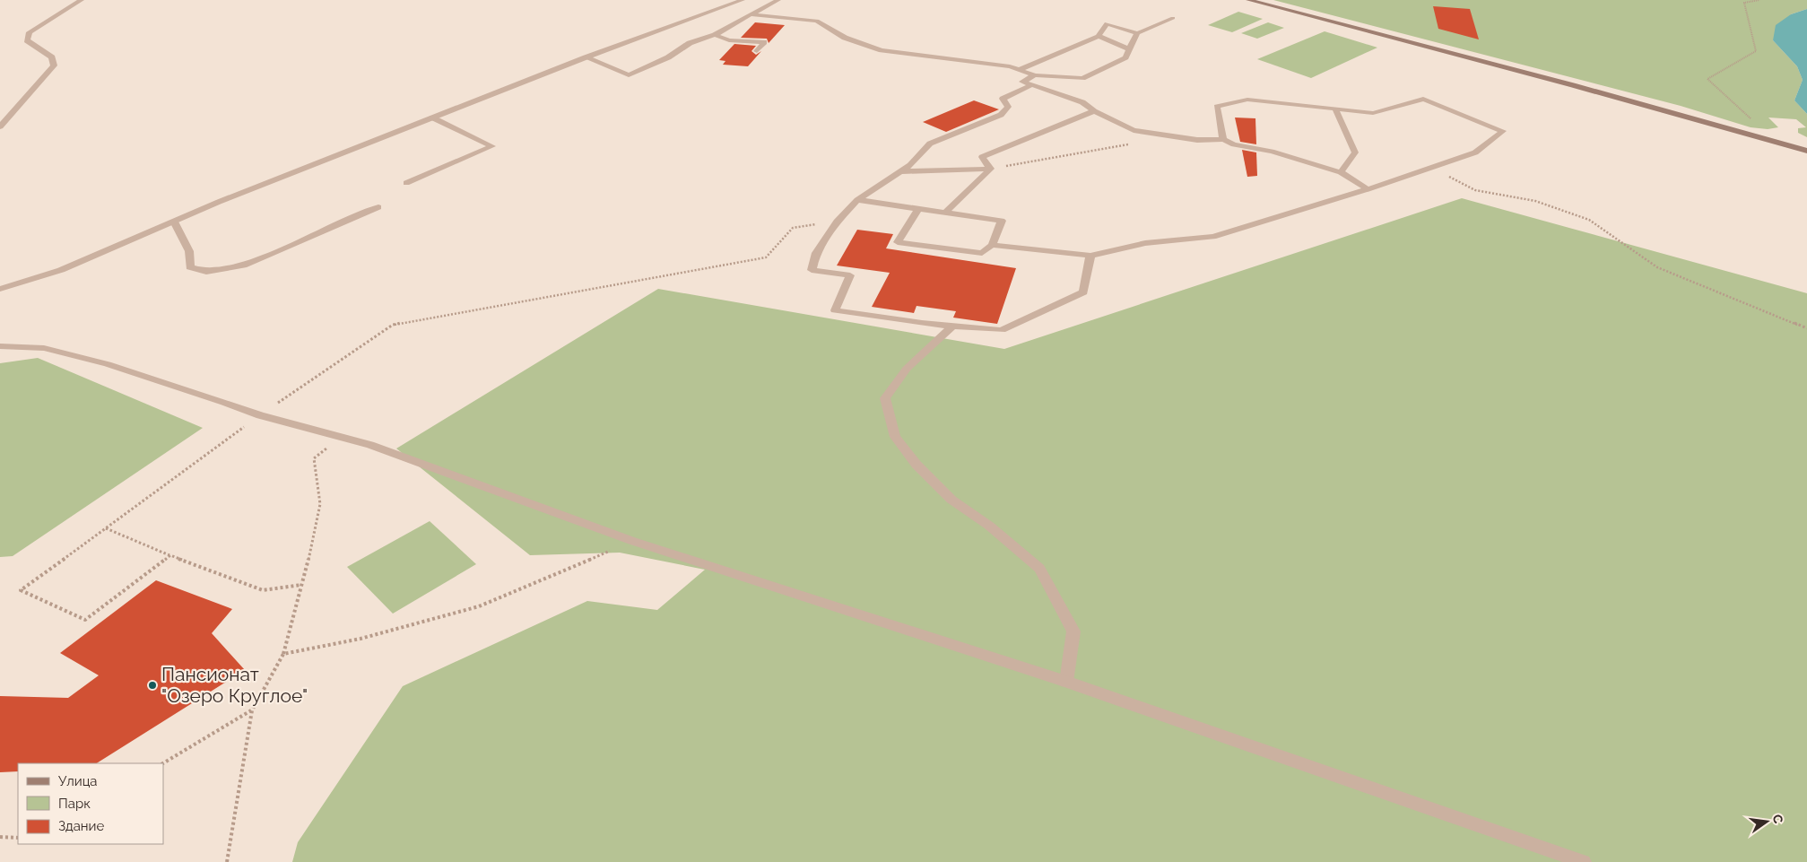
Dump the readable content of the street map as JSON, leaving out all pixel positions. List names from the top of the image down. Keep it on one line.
{"places":["Пансионат \"Озеро Круглое\""],"legend":["Улица","Парк","Здание"],"north":"right"}
